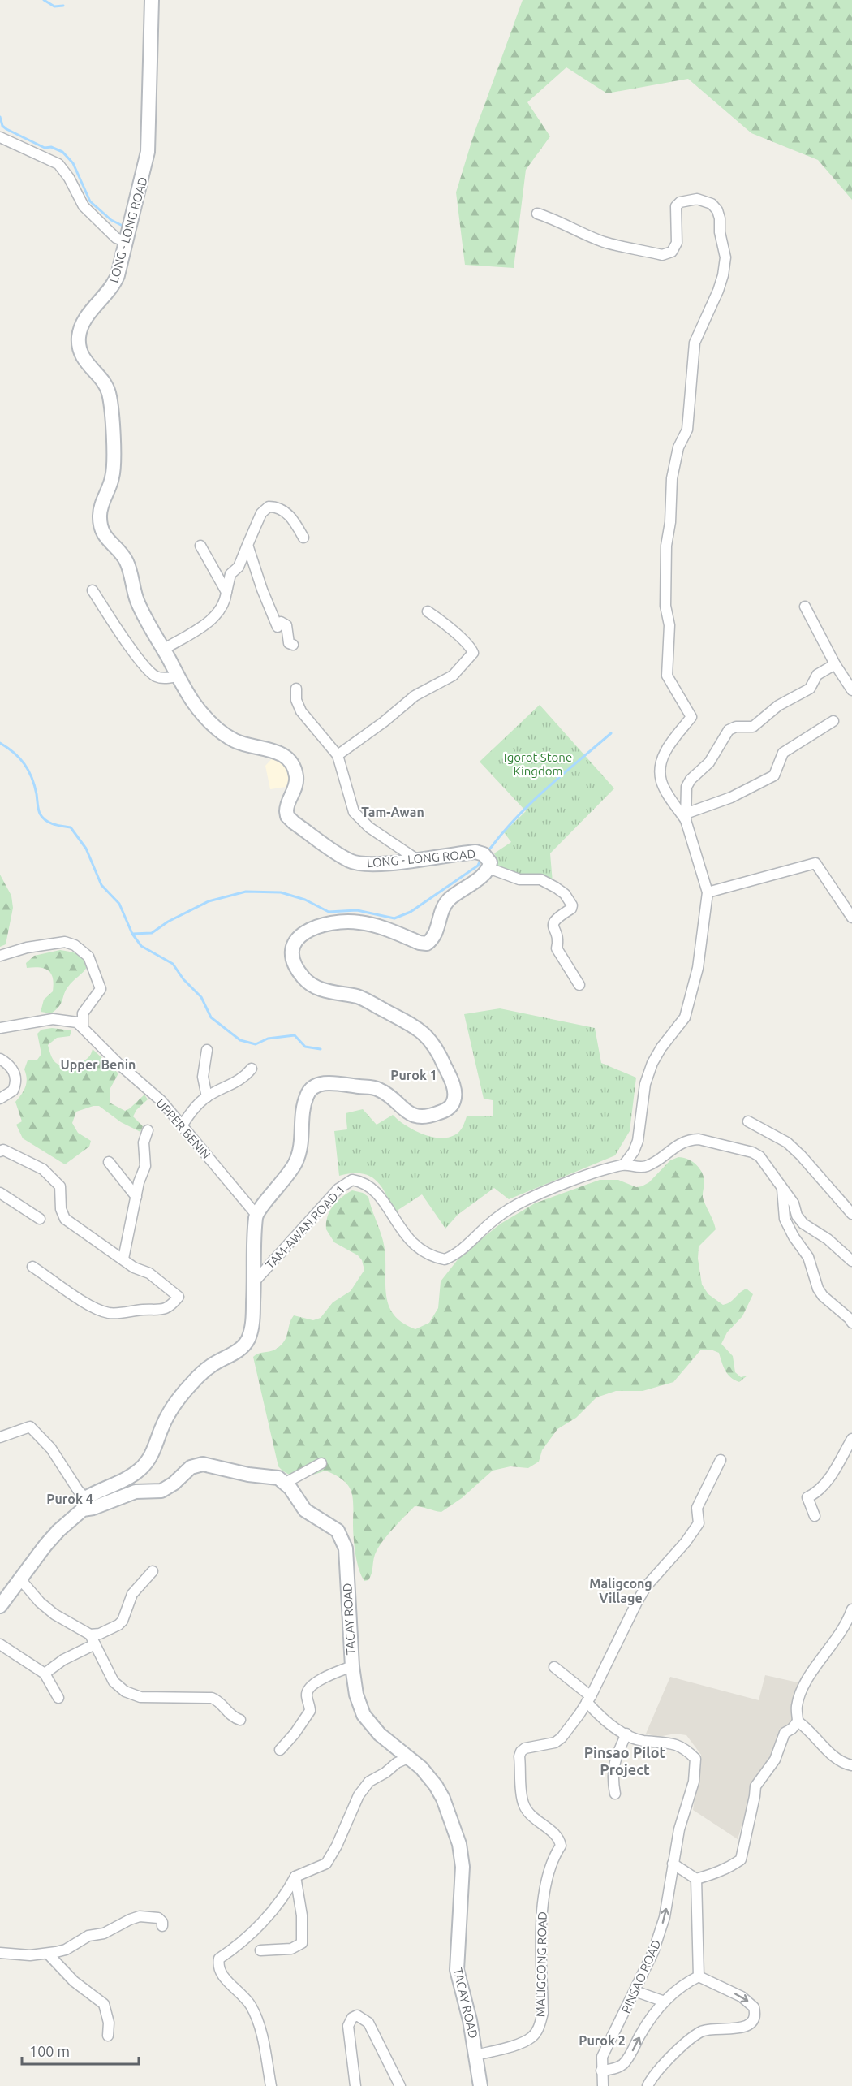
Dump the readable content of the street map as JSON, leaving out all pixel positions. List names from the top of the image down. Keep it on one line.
{"streets":{"main road":["LONG - LONG ROAD","TACAY ROAD"],"street":["UPPER BENIN","TAM-AWAN ROAD 1","MALIGCONG ROAD","PINSAO ROAD"]},"crossings":[["LONG - LONG ROAD","UPPER BENIN"],["TACAY ROAD","MALIGCONG ROAD"]],"districts":["Tam-Awan","Upper Benin","Purok 1","Purok 4","Maligcong Village","Pinsao Pilot Project","Purok 2"],"parks":["Igorot Stone Kingdom"],"scale_bar":"100 m"}
